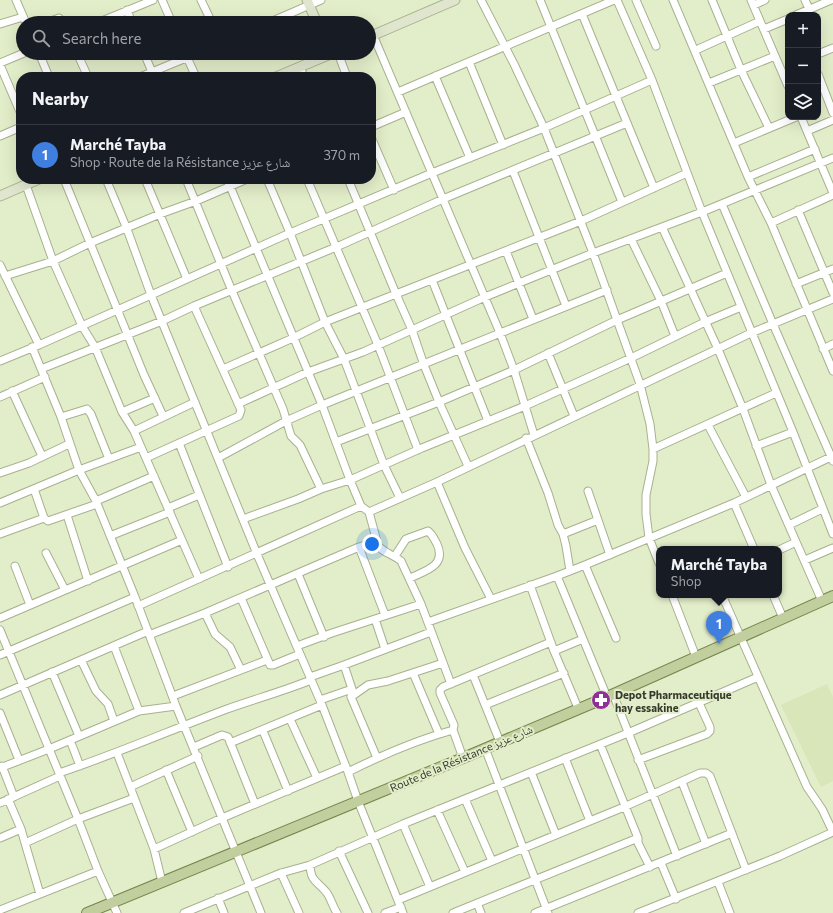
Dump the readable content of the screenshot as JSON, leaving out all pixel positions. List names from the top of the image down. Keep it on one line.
{"streets":{"main road":["Route de la Résistance شارع عزيز"]},"places":{"pharmacy":["Depot Pharmaceutique hay essakine"]},"page":{"map_buttons":["+","−"],"search":"Search here","heading":"Nearby","list":[{"mark":"1","name":"Marché Tayba","note":"Shop · Route de la Résistance شارع عزيز","value":"370 m"}],"popup":["Marché Tayba","Shop"],"pins":"1"}}
